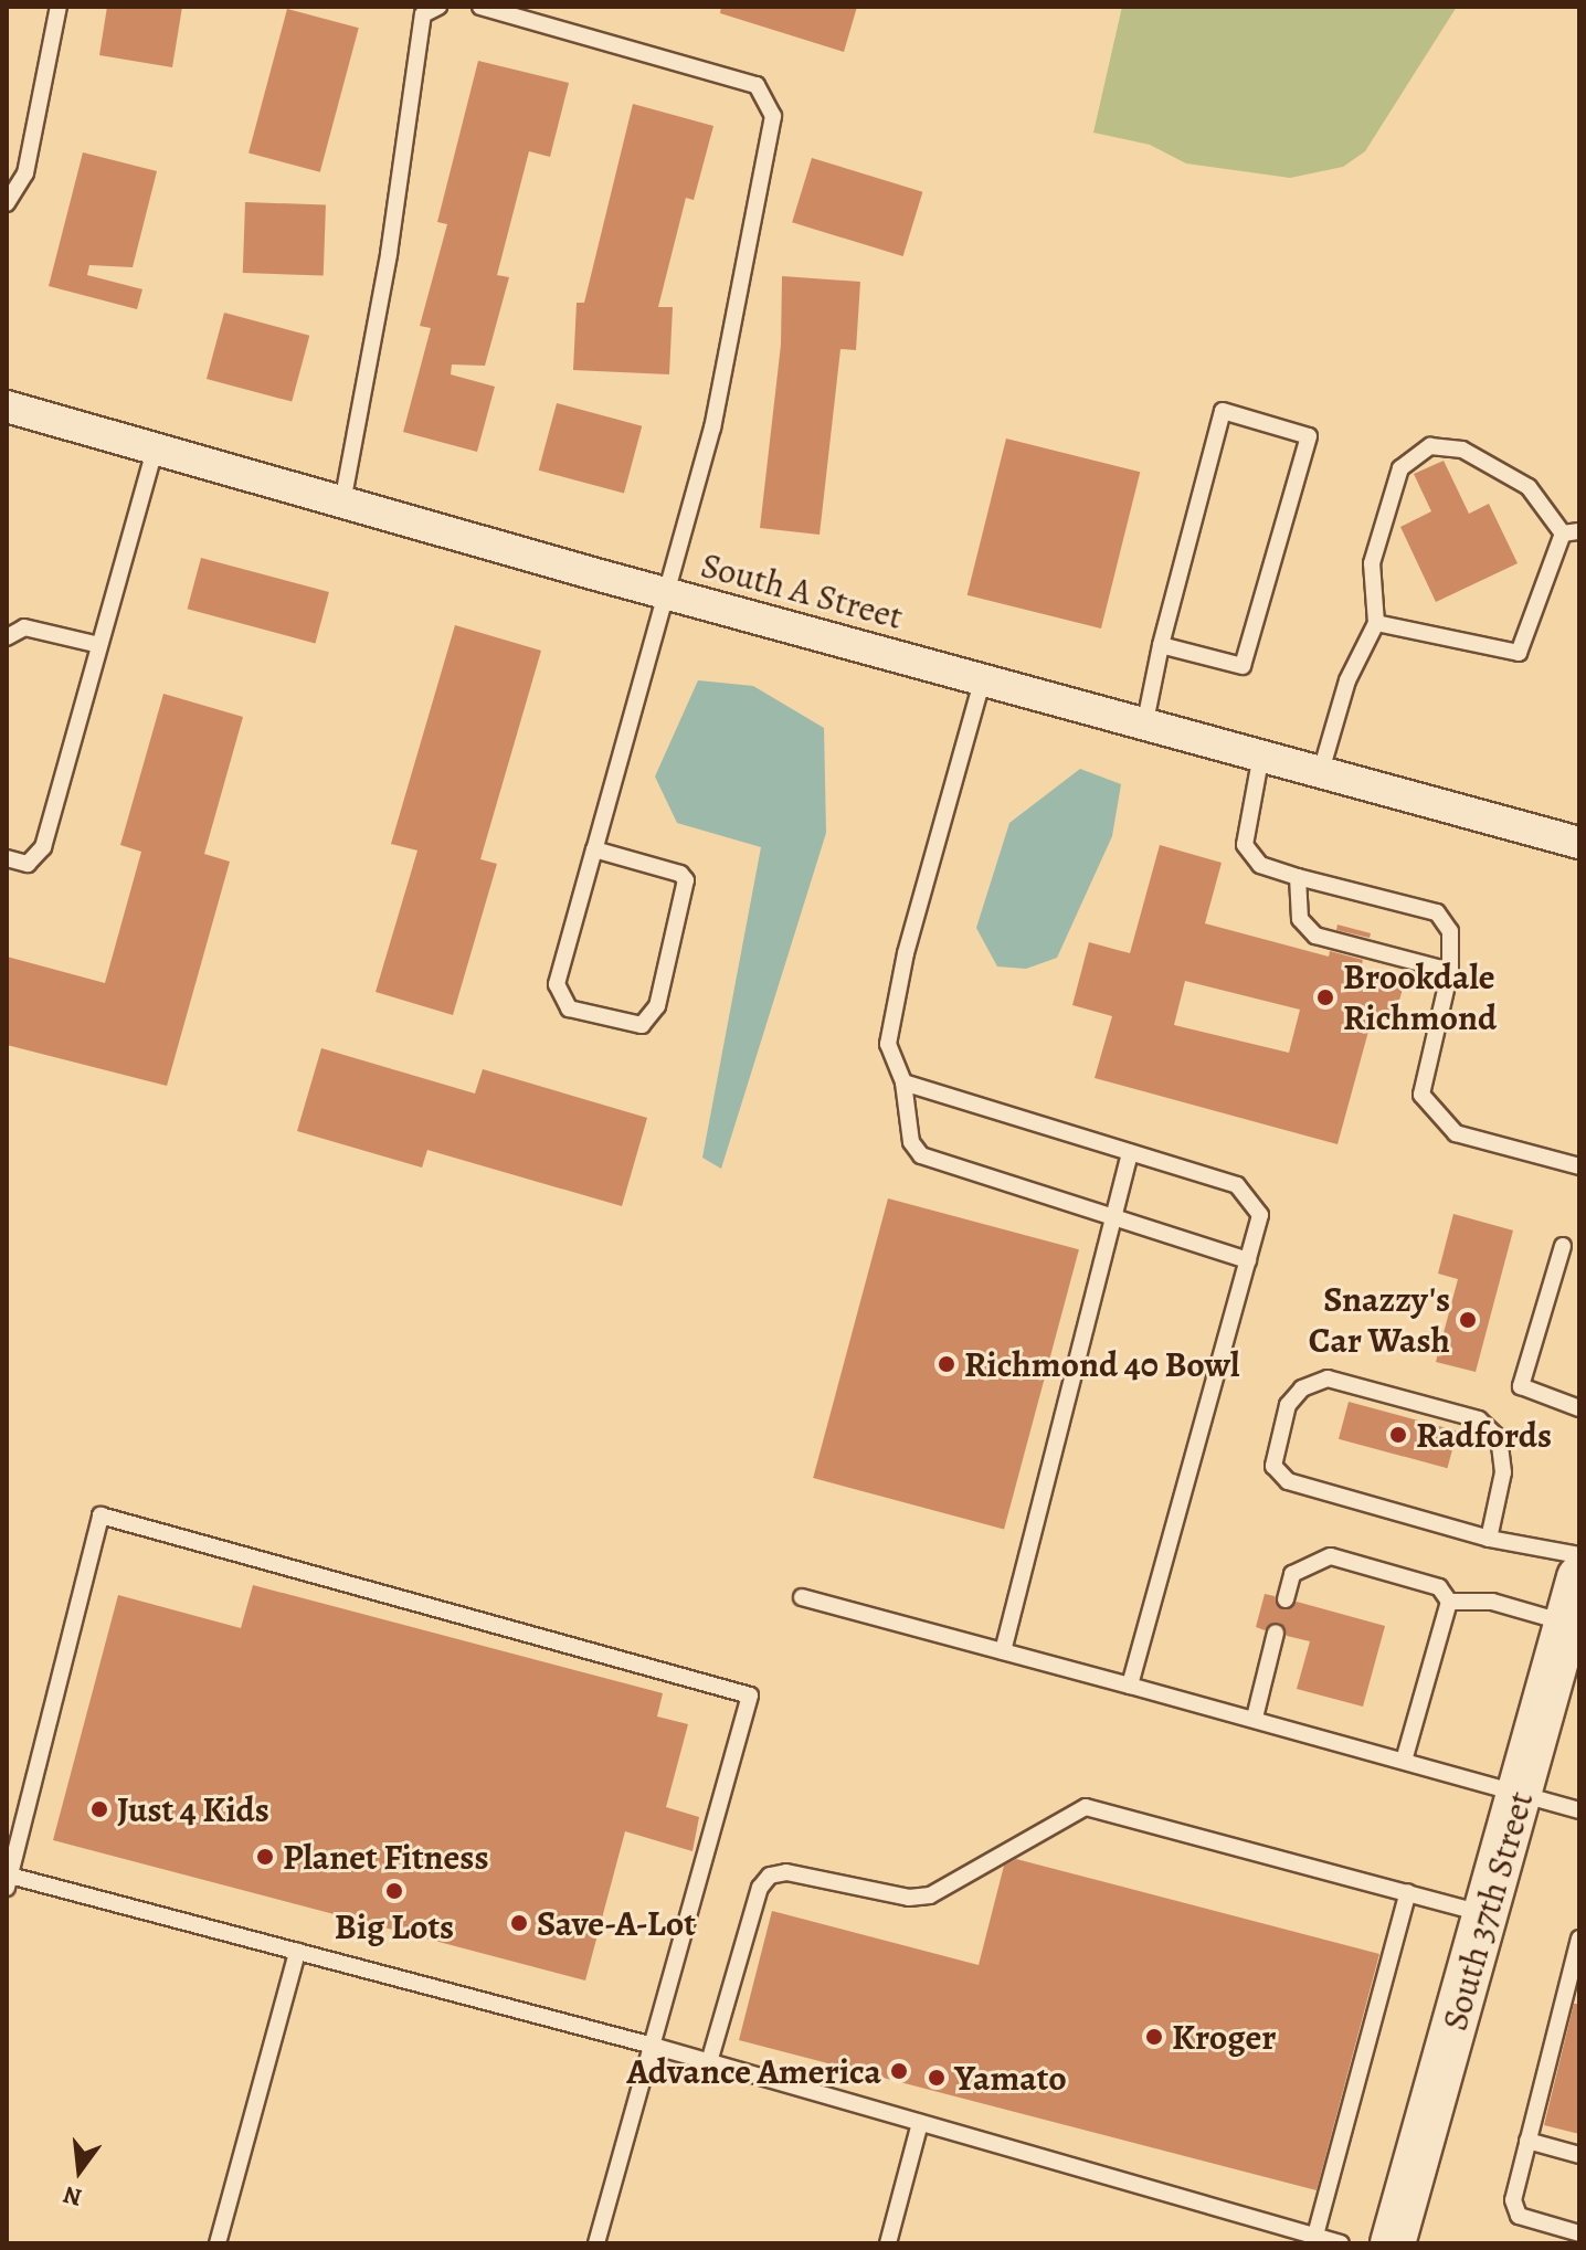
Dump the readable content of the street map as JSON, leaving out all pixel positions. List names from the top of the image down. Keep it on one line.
{"streets":{"street":["South A Street","South 37th Street"]},"places":["Brookdale Richmond","Snazzy's Car Wash","Richmond 40 Bowl","Radfords","Just 4 Kids","Planet Fitness","Big Lots","Save-A-Lot","Kroger","Advance America","Yamato"],"north":"bottom"}
